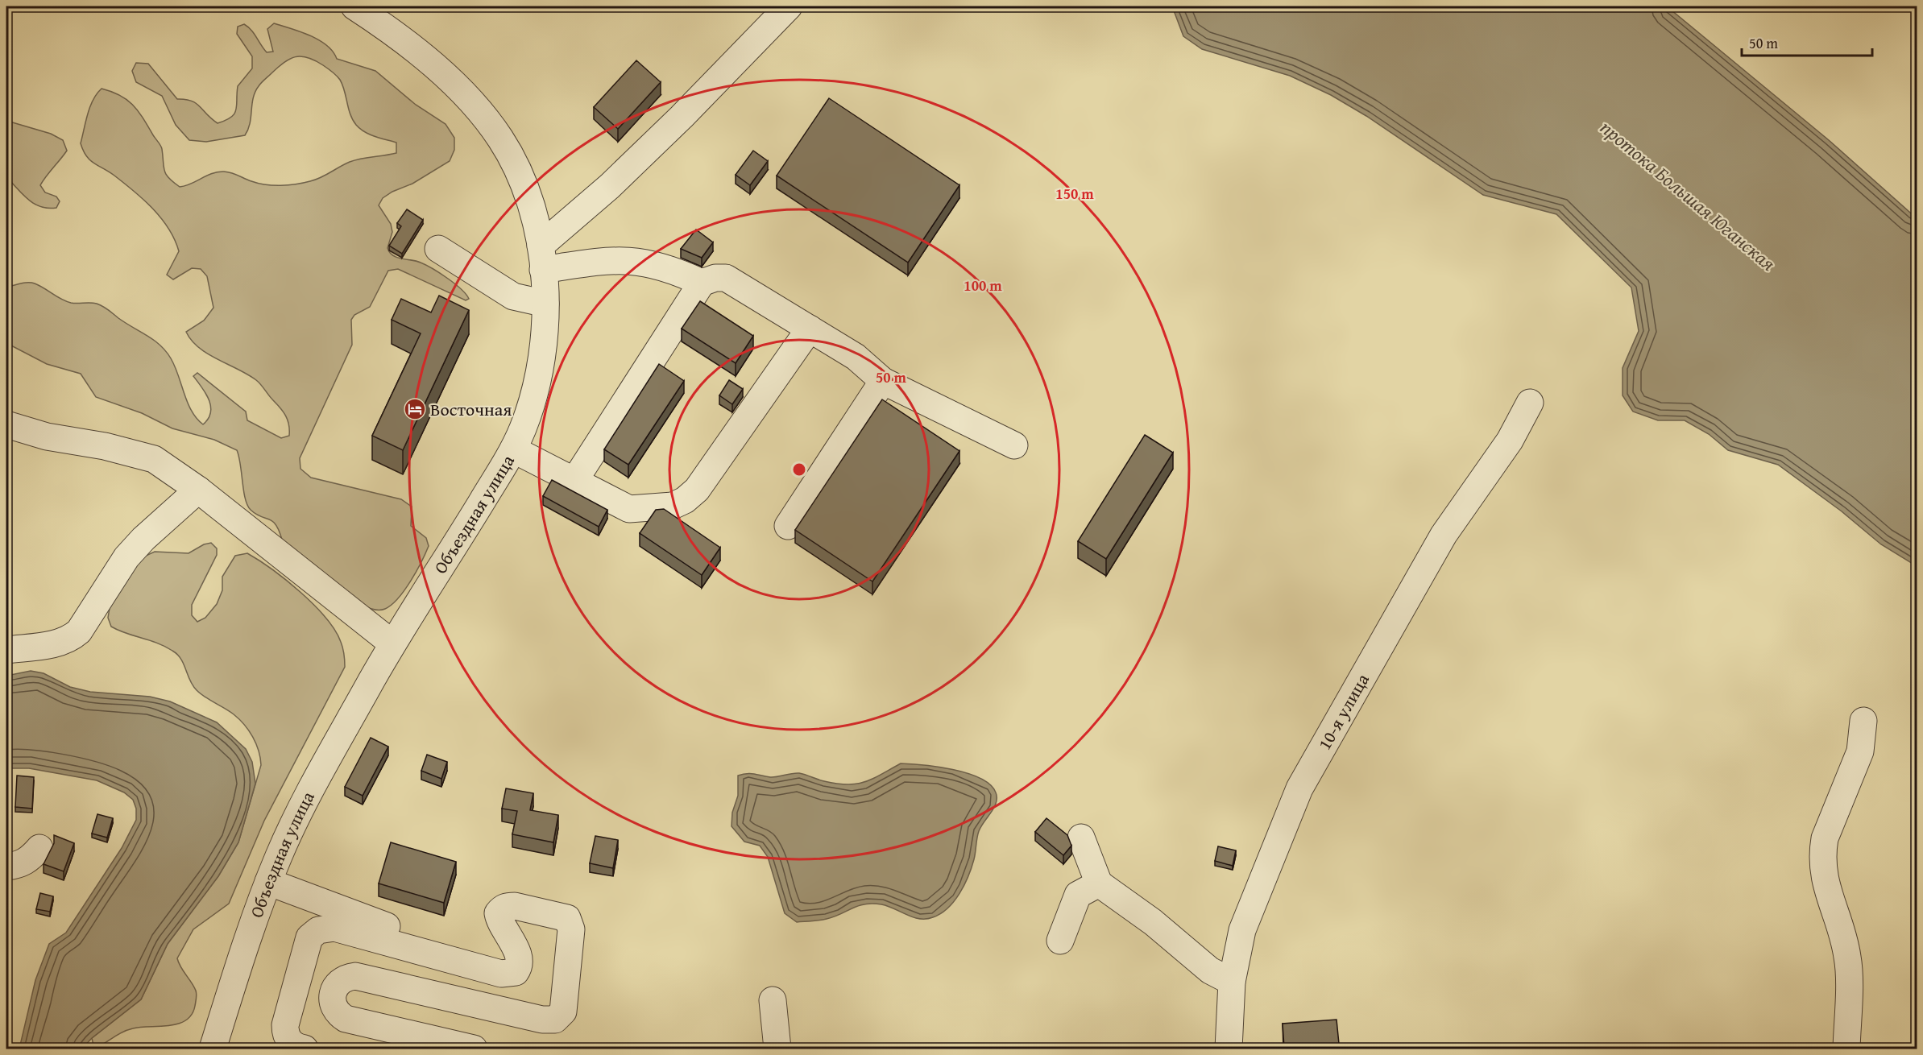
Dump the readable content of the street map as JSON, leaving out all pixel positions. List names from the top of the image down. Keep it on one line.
{"streets":{"street":["Объездная улица","10-я улица"]},"water":["протока Большая Юганская"],"places":{"hotel":["Восточная"]},"scale_bar":"50 m","rings":["150 m","100 m","50 m"]}
